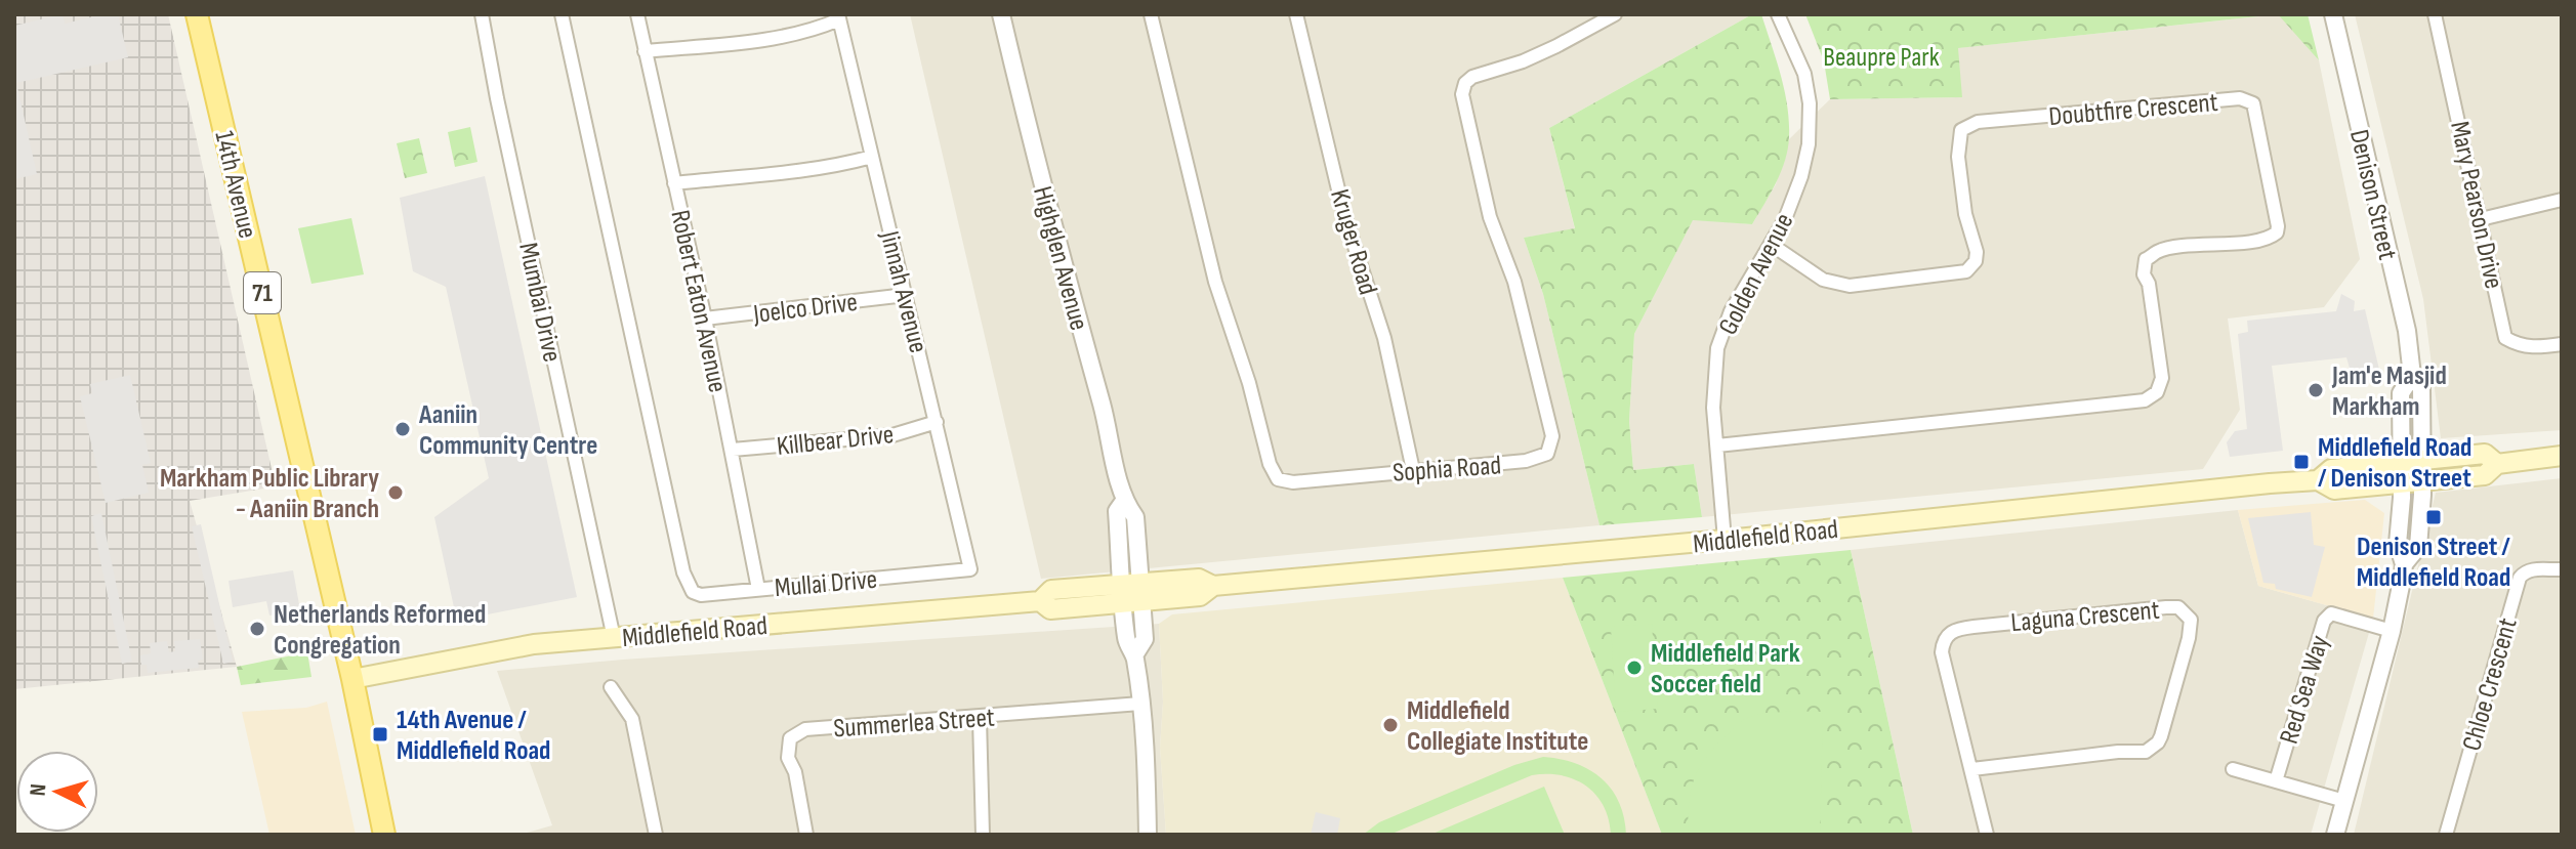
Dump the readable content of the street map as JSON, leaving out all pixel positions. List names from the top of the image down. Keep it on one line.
{"streets":{"main road":["14th Avenue","71","Middlefield Road"],"street":["Doubtfire Crescent","Denison Street","Mary Pearson Drive","Kruger Road","Highglen Avenue","Golden Avenue","Jinnah Avenue","Robert Eaton Avenue","Mumbai Drive","Joelco Drive","Killbear Drive","Sophia Road","Mullai Drive","Laguna Crescent","Chloe Crescent","Red Sea Way","Summerlea Street"]},"crossings":[["Doubtfire Crescent","Golden Avenue"],["14th Avenue","Middlefield Road"],["Denison Street","Middlefield Road"],["Denison Street","Red Sea Way"],["Kruger Road","Sophia Road"],["Highglen Avenue","Middlefield Road"],["Highglen Avenue","Summerlea Street"],["Golden Avenue","Middlefield Road"],["Jinnah Avenue","Joelco Drive"],["Jinnah Avenue","Killbear Drive"],["Jinnah Avenue","Mullai Drive"],["Robert Eaton Avenue","Joelco Drive"],["Robert Eaton Avenue","Killbear Drive"],["Robert Eaton Avenue","Mullai Drive"],["Mumbai Drive","Middlefield Road"]],"parks":["Beaupre Park"],"places":{"other":["Jam'e Masjid Markham","Aaniin Community Centre","Markham Public Library - Aaniin Branch","Netherlands Reformed Congregation","Middlefield Park Soccer field","Middlefield Collegiate Institute"],"transit":["Middlefield Road / Denison Street","Denison Street / Middlefield Road","14th Avenue / Middlefield Road"]},"north":"left"}
